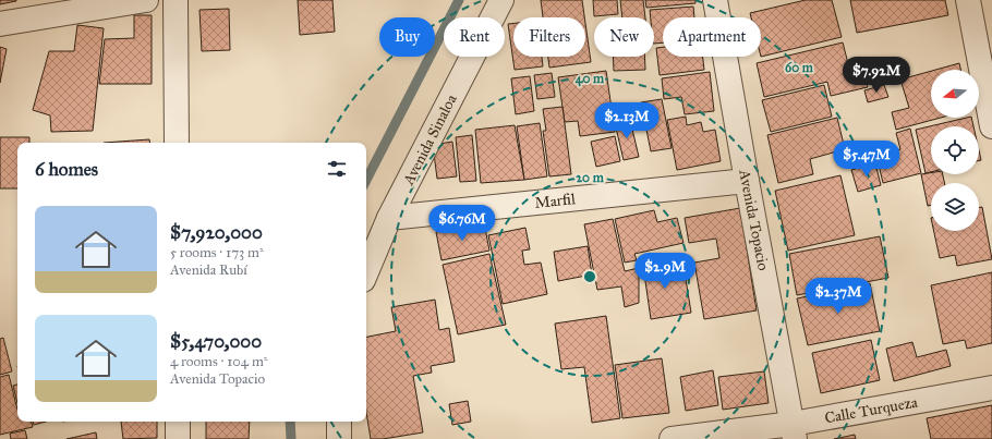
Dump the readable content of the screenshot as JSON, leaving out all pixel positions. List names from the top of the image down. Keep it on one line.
{"streets":{"street":["Avenida Sinaloa","Marfil","Avenida Topacio","Calle Turqueza"]},"crossings":[["Avenida Sinaloa","Marfil"],["Marfil","Avenida Topacio"],["Avenida Topacio","Calle Turqueza"]],"north":"left","page":{"chip":["Buy","Rent","Filters","New","Apartment"],"price":["$7.92M","$2.13M","$5.47M","$6.76M","$2.9M","$2.37M"],"heading":"6 homes","list":[{"name":"$7,920,000","note":"5 rooms · 173 m² · Avenida Rubí"},{"name":"$5,470,000","note":"4 rooms · 104 m² · Avenida Topacio"}]},"rings":["60 m","40 m","20 m"]}
